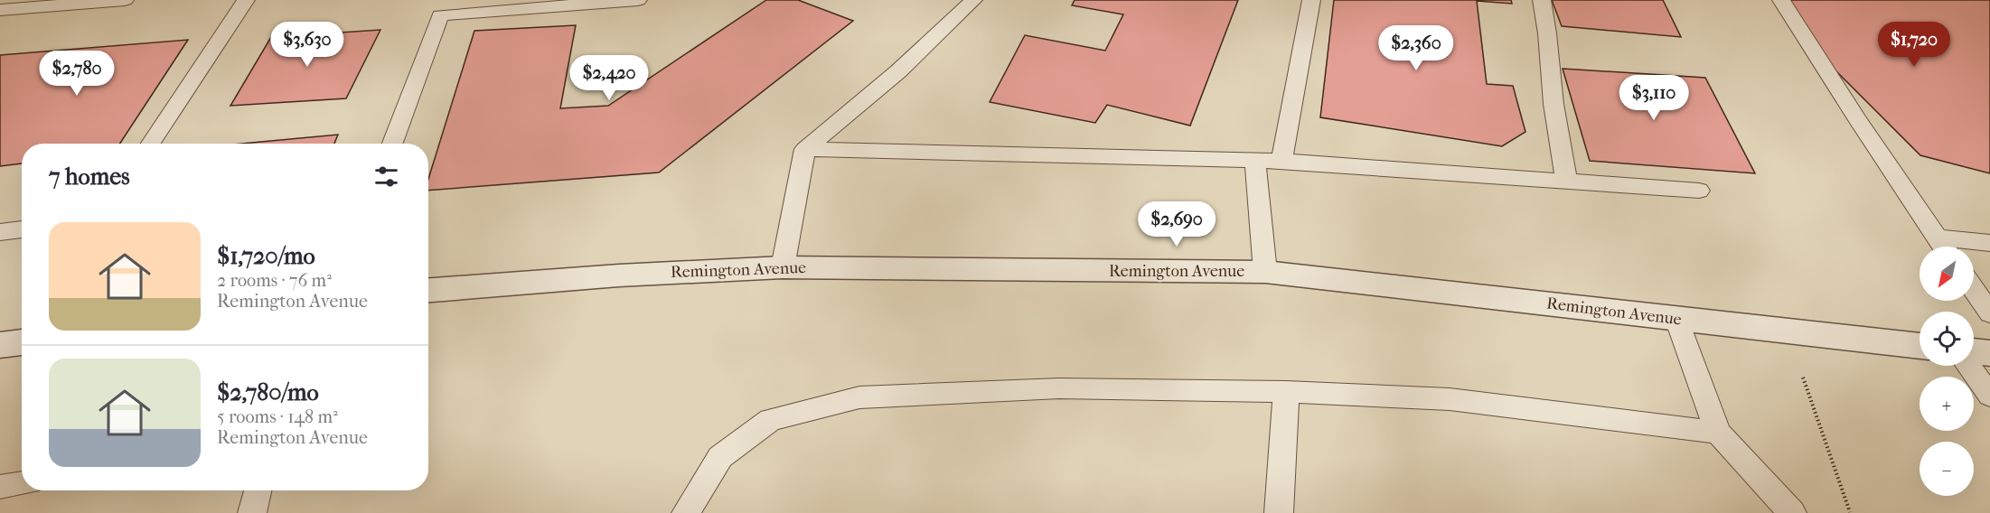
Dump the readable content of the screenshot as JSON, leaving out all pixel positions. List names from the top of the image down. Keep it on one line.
{"streets":{"street":["Remington Avenue"]},"north":"bottom left","page":{"price":["$3,630","$1,720","$2,360","$2,780","$2,420","$3,110","$2,690"],"heading":"7 homes","list":[{"name":"$1,720/mo","note":"2 rooms · 76 m² · Remington Avenue"},{"name":"$2,780/mo","note":"5 rooms · 148 m² · Remington Avenue"}],"map_buttons":["+","−"]}}
